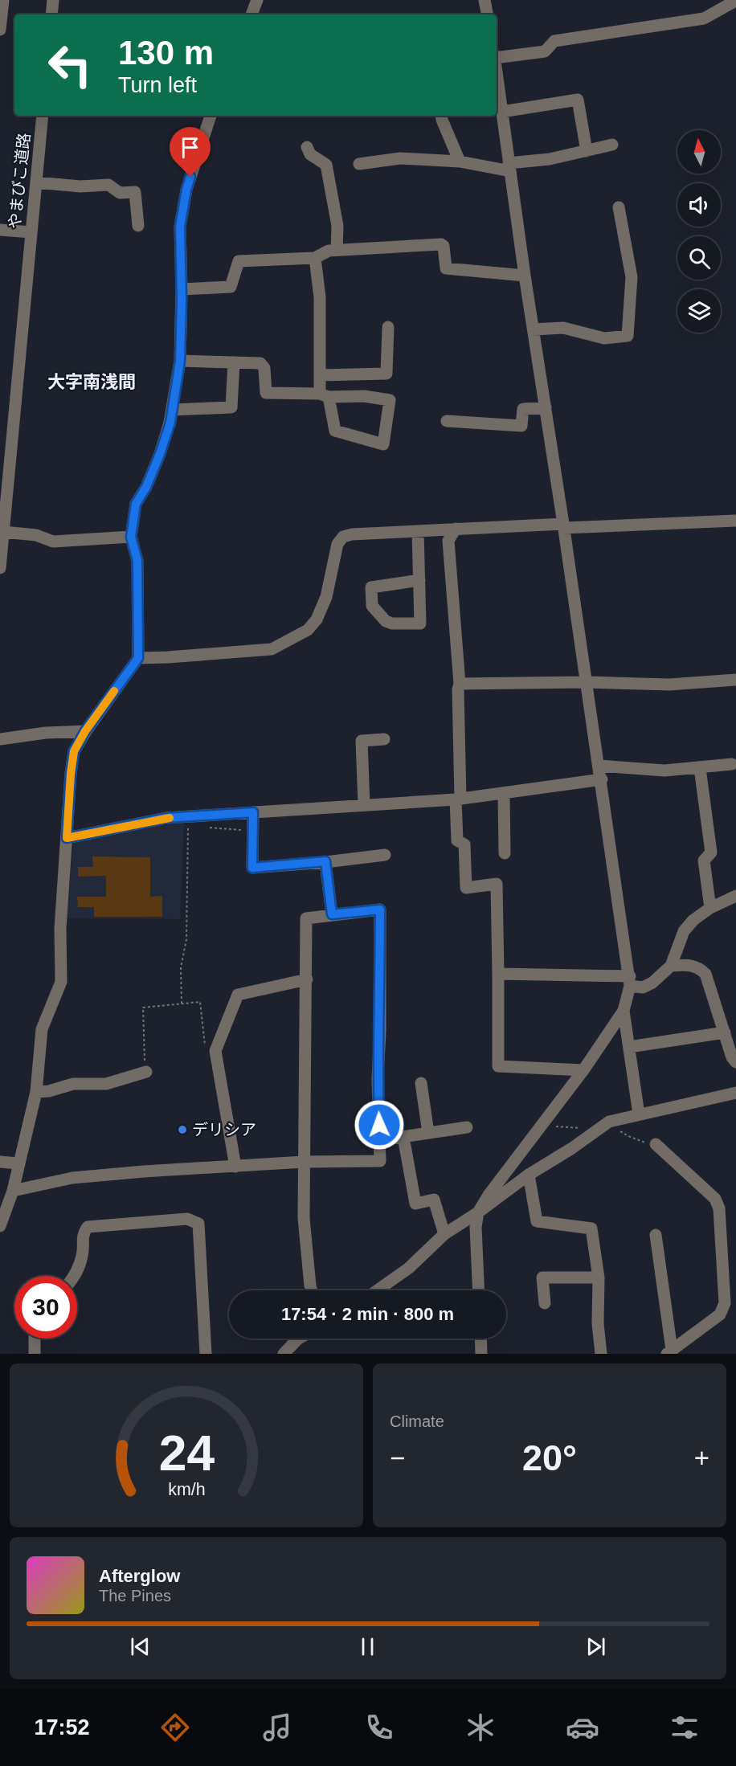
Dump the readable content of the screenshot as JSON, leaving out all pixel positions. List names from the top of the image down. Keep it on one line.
{"streets":{"street":["やまびこ道路"]},"districts":["大字南浅間"],"places":["デリシア"],"north":"top","page":{"turn":["130 m","Turn left"],"limit":"30","trip":"17:54 · 2 min · 800 m","tile":"Climate","heat":["−","20°","+"],"song":["Afterglow","The Pines"],"tabs":"17:52","gauge":["24","km/h"]}}
